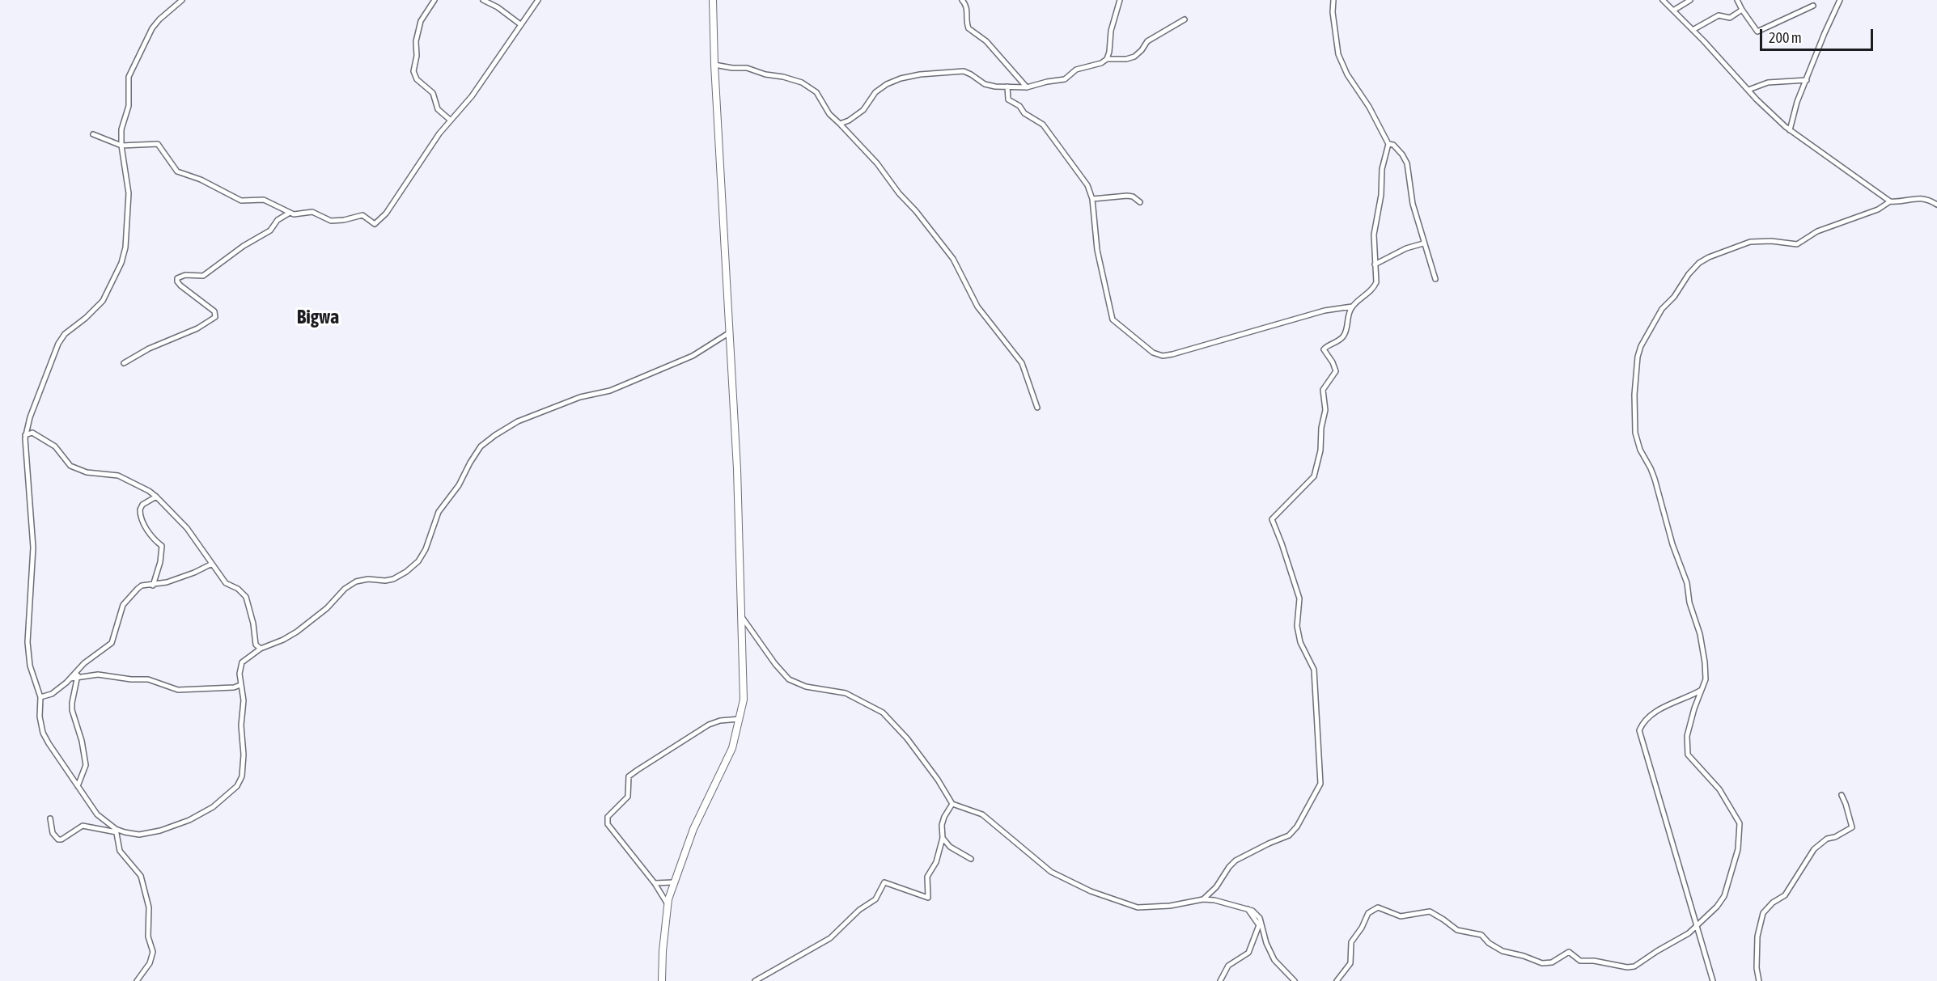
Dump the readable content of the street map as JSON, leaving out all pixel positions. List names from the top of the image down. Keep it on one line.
{"districts":["Bigwa"],"scale_bar":"200 m"}
